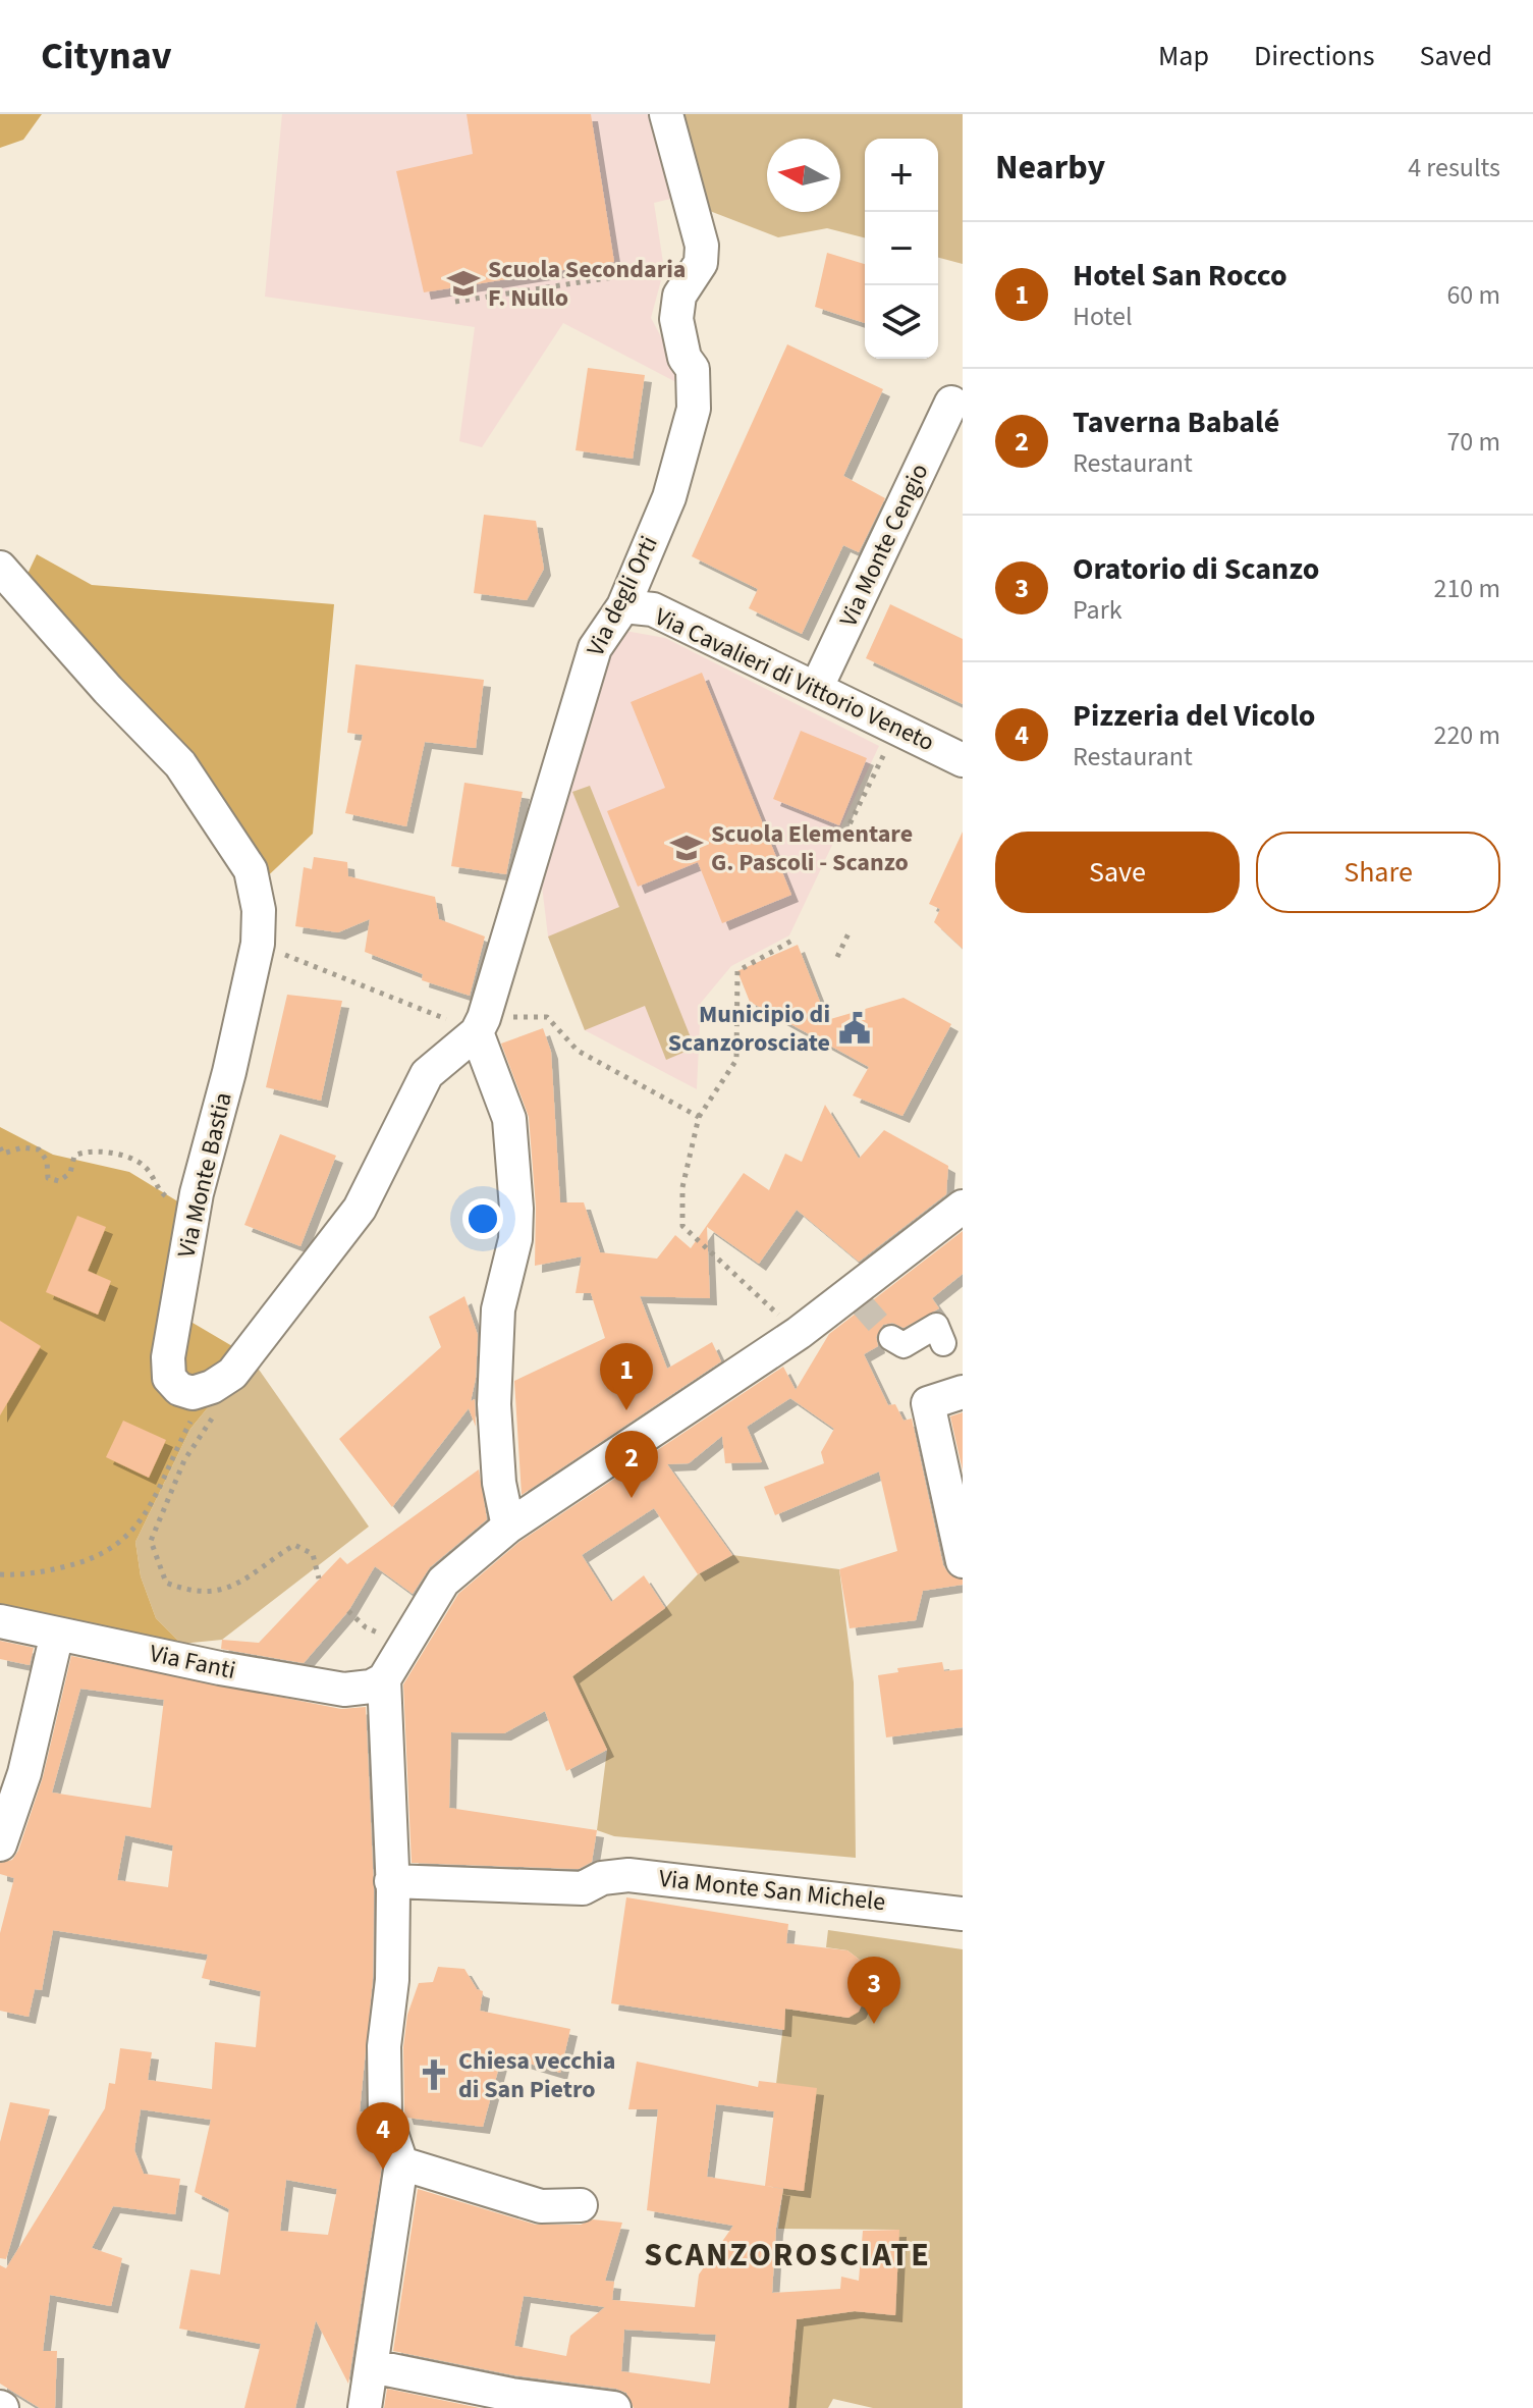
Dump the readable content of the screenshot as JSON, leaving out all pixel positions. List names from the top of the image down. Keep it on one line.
{"streets":{"street":["Via Monte Cengio","Via degli Orti","Via Cavalieri di Vittorio Veneto","Via Monte Bastia","Via Fanti","Via Monte San Michele"]},"crossings":[["Via Monte Cengio","Via Cavalieri di Vittorio Veneto"],["Via degli Orti","Via Cavalieri di Vittorio Veneto"]],"districts":["SCANZOROSCIATE"],"places":{"school or university":["Scuola Secondaria F. Nullo","Scuola Elementare G. Pascoli - Scanzo"],"public building":["Municipio di Scanzorosciate"],"church":["Chiesa vecchia di San Pietro"]},"north":"left","page":{"header":"Citynav","nav":["Map","Directions","Saved"],"heading":["Nearby","4 results"],"map_buttons":["+","−"],"list":[{"mark":"1","name":"Hotel San Rocco","note":"Hotel","value":"60 m"},{"mark":"2","name":"Taverna Babalé","note":"Restaurant","value":"70 m"},{"mark":"3","name":"Oratorio di Scanzo","note":"Park","value":"210 m"},{"mark":"4","name":"Pizzeria del Vicolo","note":"Restaurant","value":"220 m"}],"buttons":["Save","Share"],"pins":["1","2","3","4"]}}
